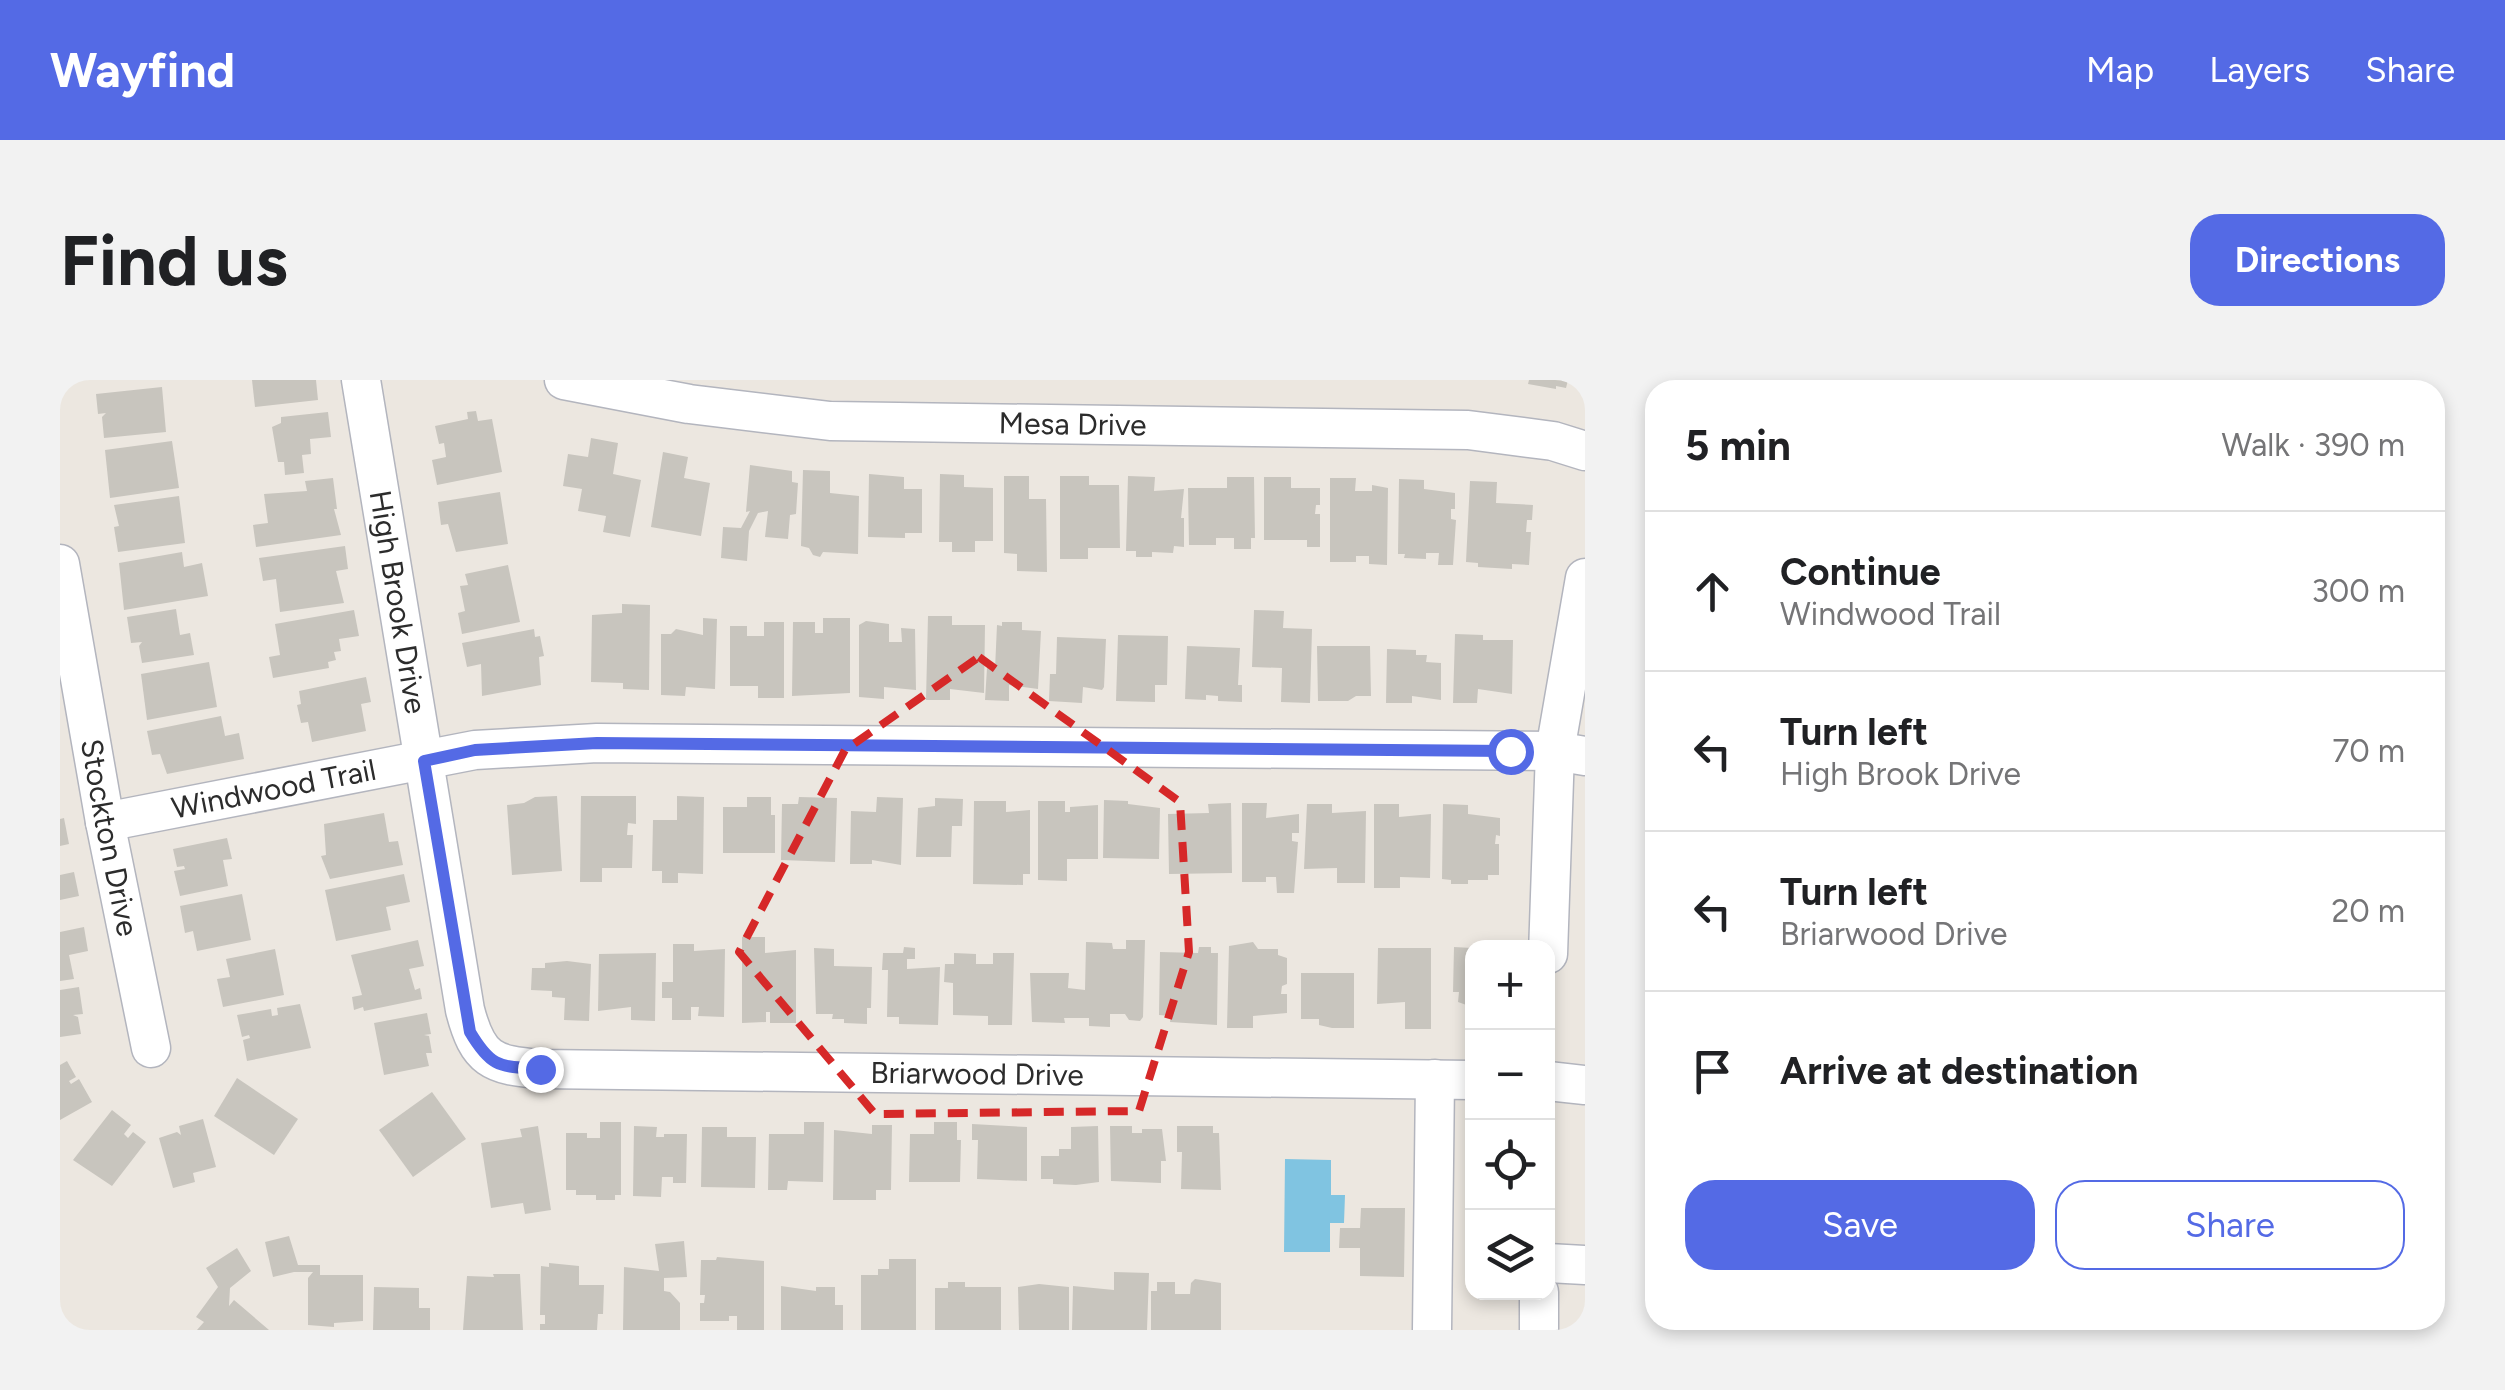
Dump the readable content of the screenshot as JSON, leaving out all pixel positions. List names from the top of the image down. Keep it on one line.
{"streets":{"street":["Mesa Drive","High Brook Drive","Windwood Trail","Stockton Drive","Briarwood Drive"]},"crossings":[["High Brook Drive","Windwood Trail"],["High Brook Drive","Briarwood Drive"],["Windwood Trail","Stockton Drive"]],"page":{"header":"Wayfind","nav":["Map","Layers","Share"],"buttons":["Directions",["Save","Share"]],"title":"Find us","heading":["5 min","Walk · 390 m"],"list":[["Continue","Windwood Trail","300 m"],["Turn left","High Brook Drive","70 m"],["Turn left","Briarwood Drive","20 m"],"Arrive at destination"],"map_buttons":["+","−"]}}
